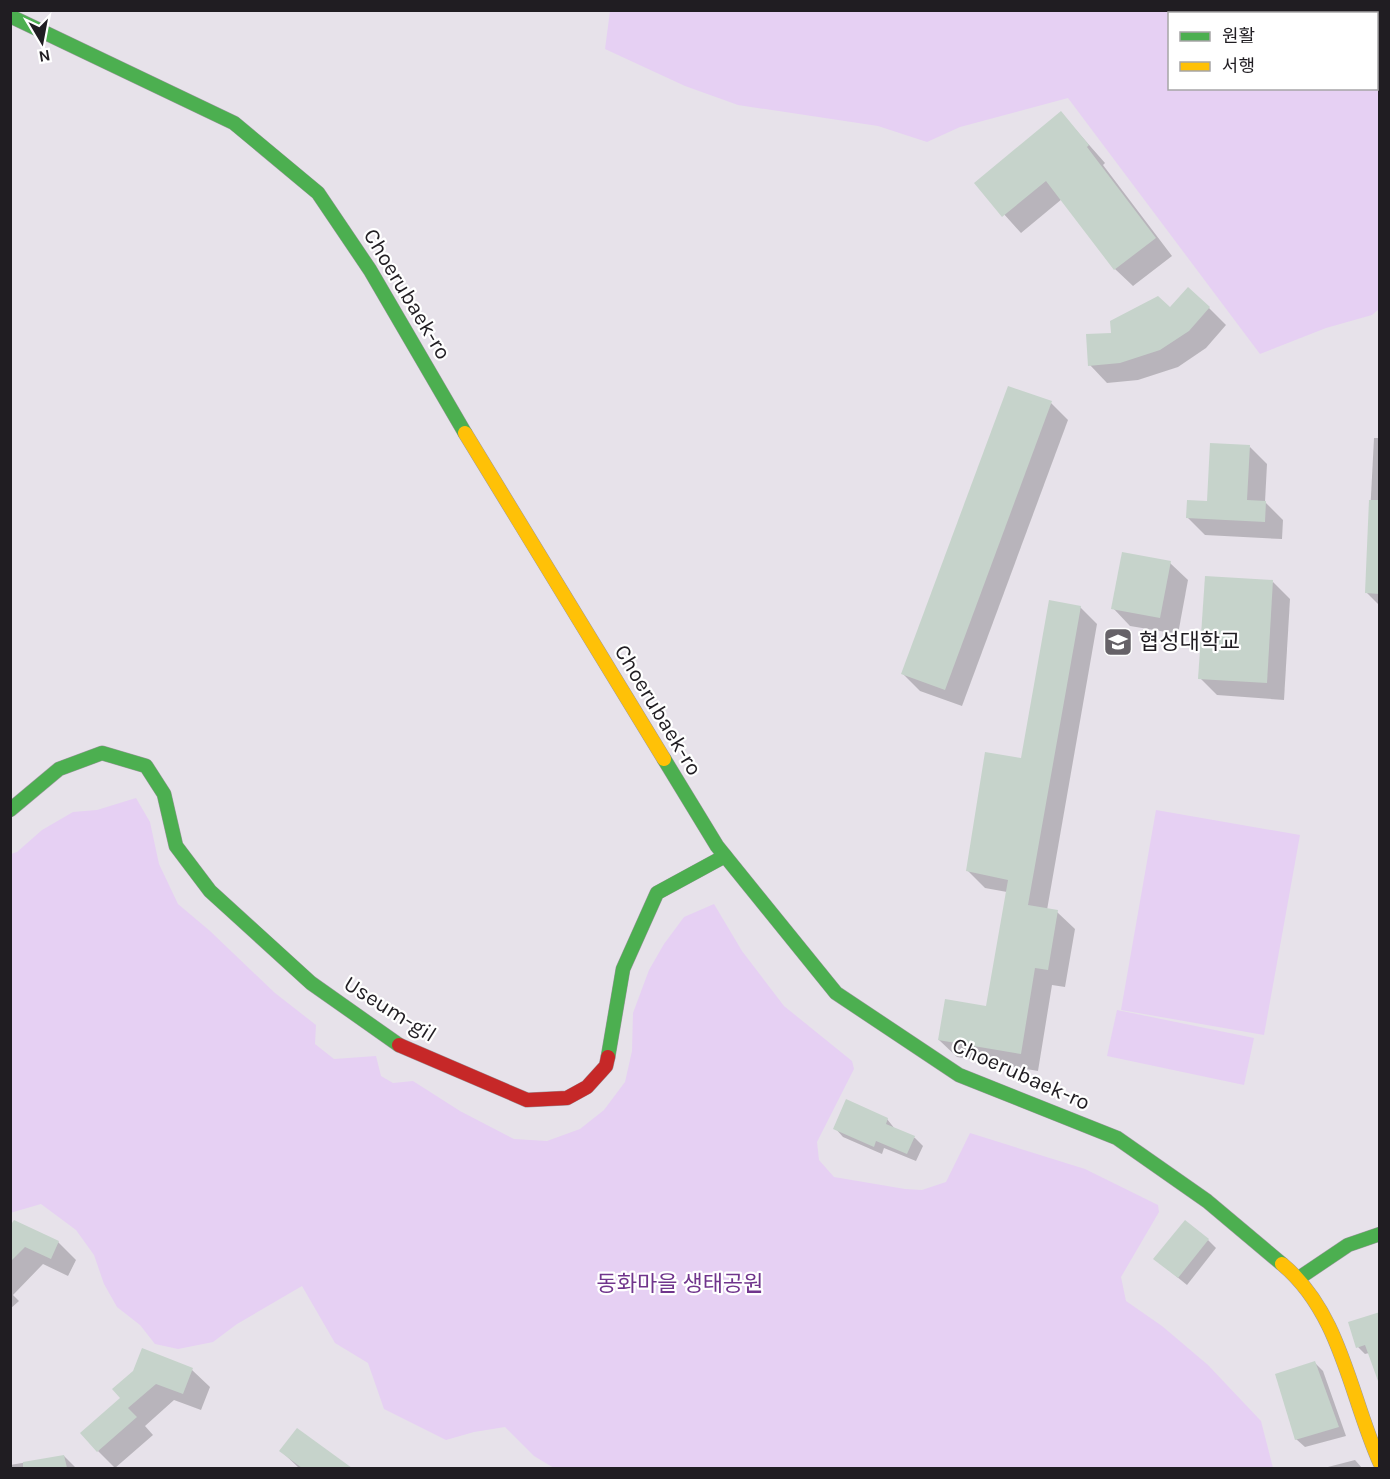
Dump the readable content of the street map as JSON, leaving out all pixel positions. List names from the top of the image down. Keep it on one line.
{"streets":{"street":["Choerubaek-ro","Useum-gil"]},"crossings":[["Choerubaek-ro","Useum-gil"]],"parks":["동화마을 생태공원"],"places":{"school or university":["협성대학교"]},"legend":["원활","서행"],"north":"bottom"}
